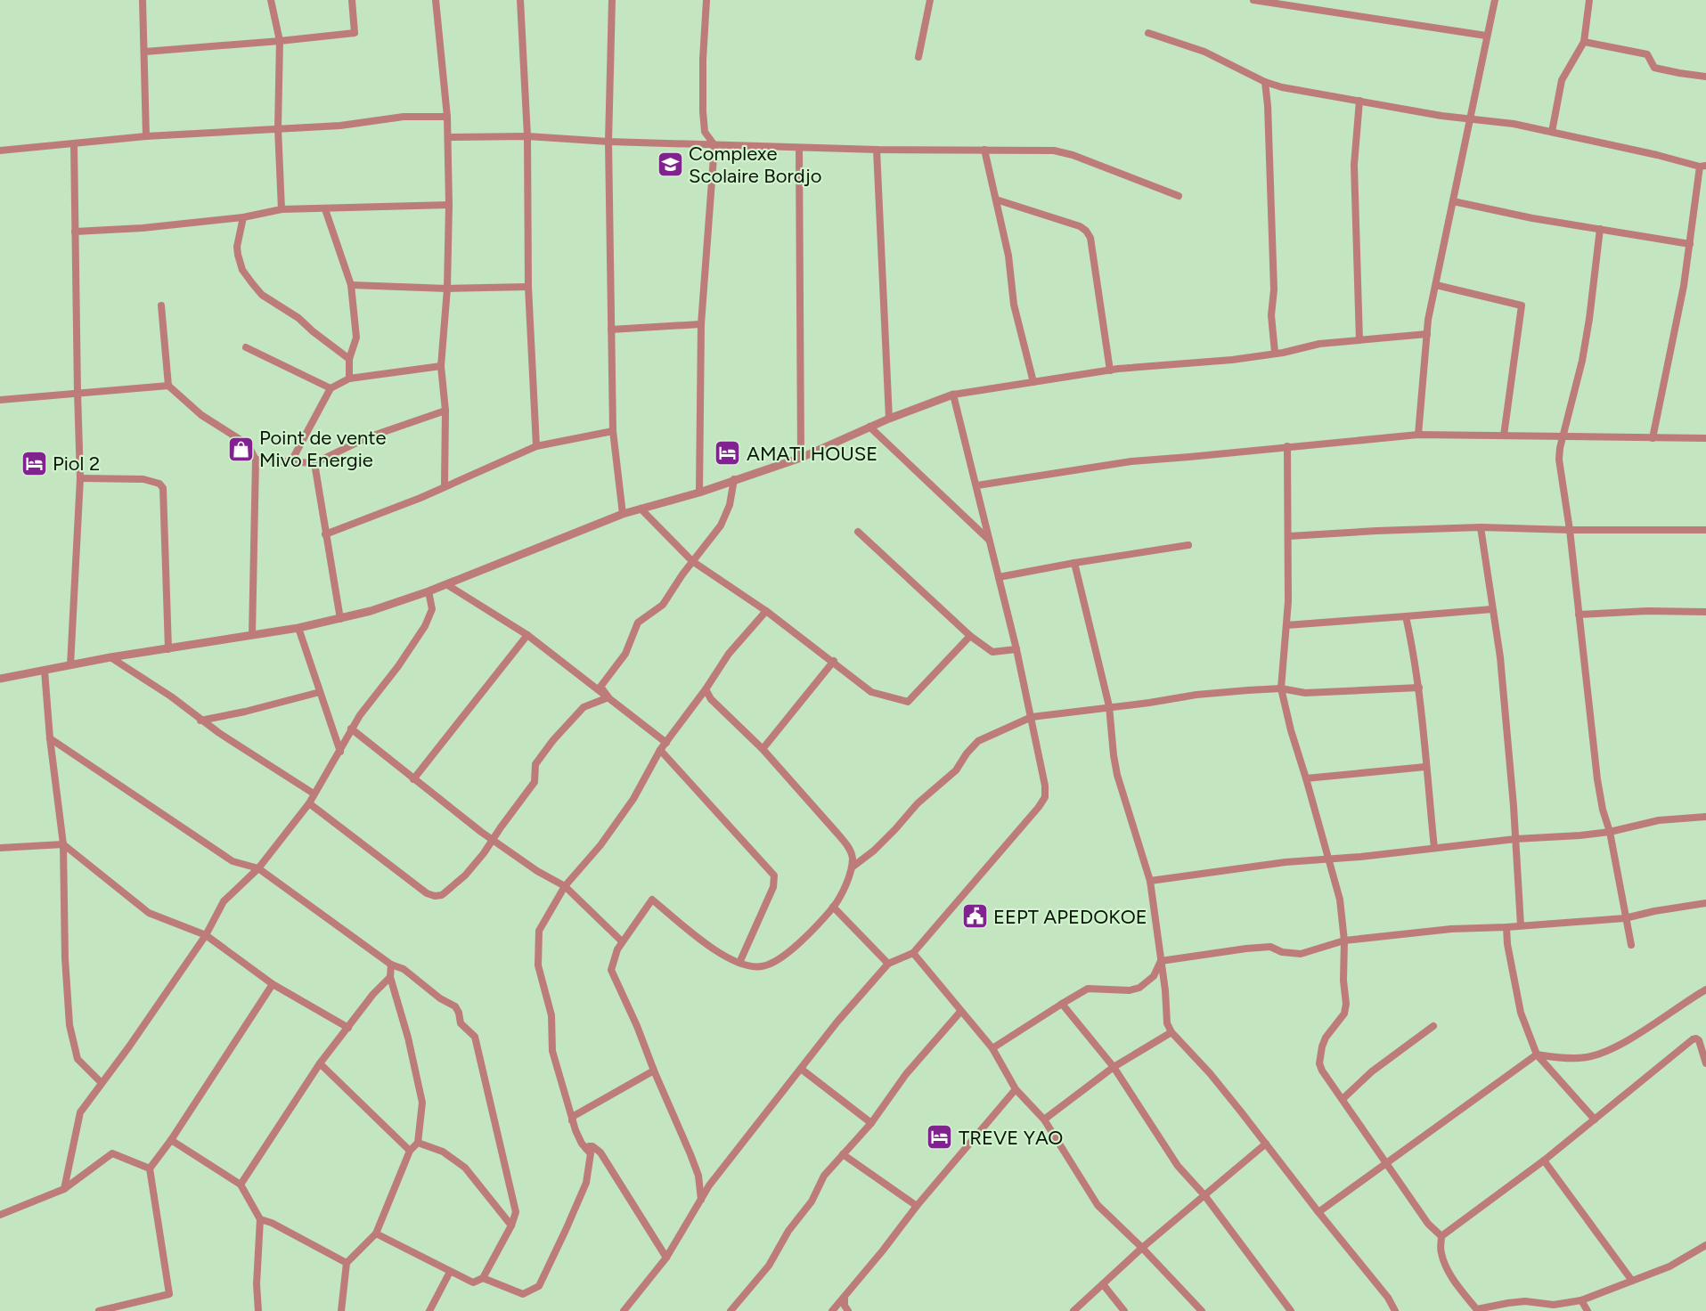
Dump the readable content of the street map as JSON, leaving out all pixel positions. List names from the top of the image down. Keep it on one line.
{"places":{"school or university":["Complexe Scolaire Bordjo"],"shop":["Point de vente Mivo Energie"],"hotel":["AMATI HOUSE","Piol 2","TREVE YAO"],"public building":["EEPT APEDOKOE"]}}
